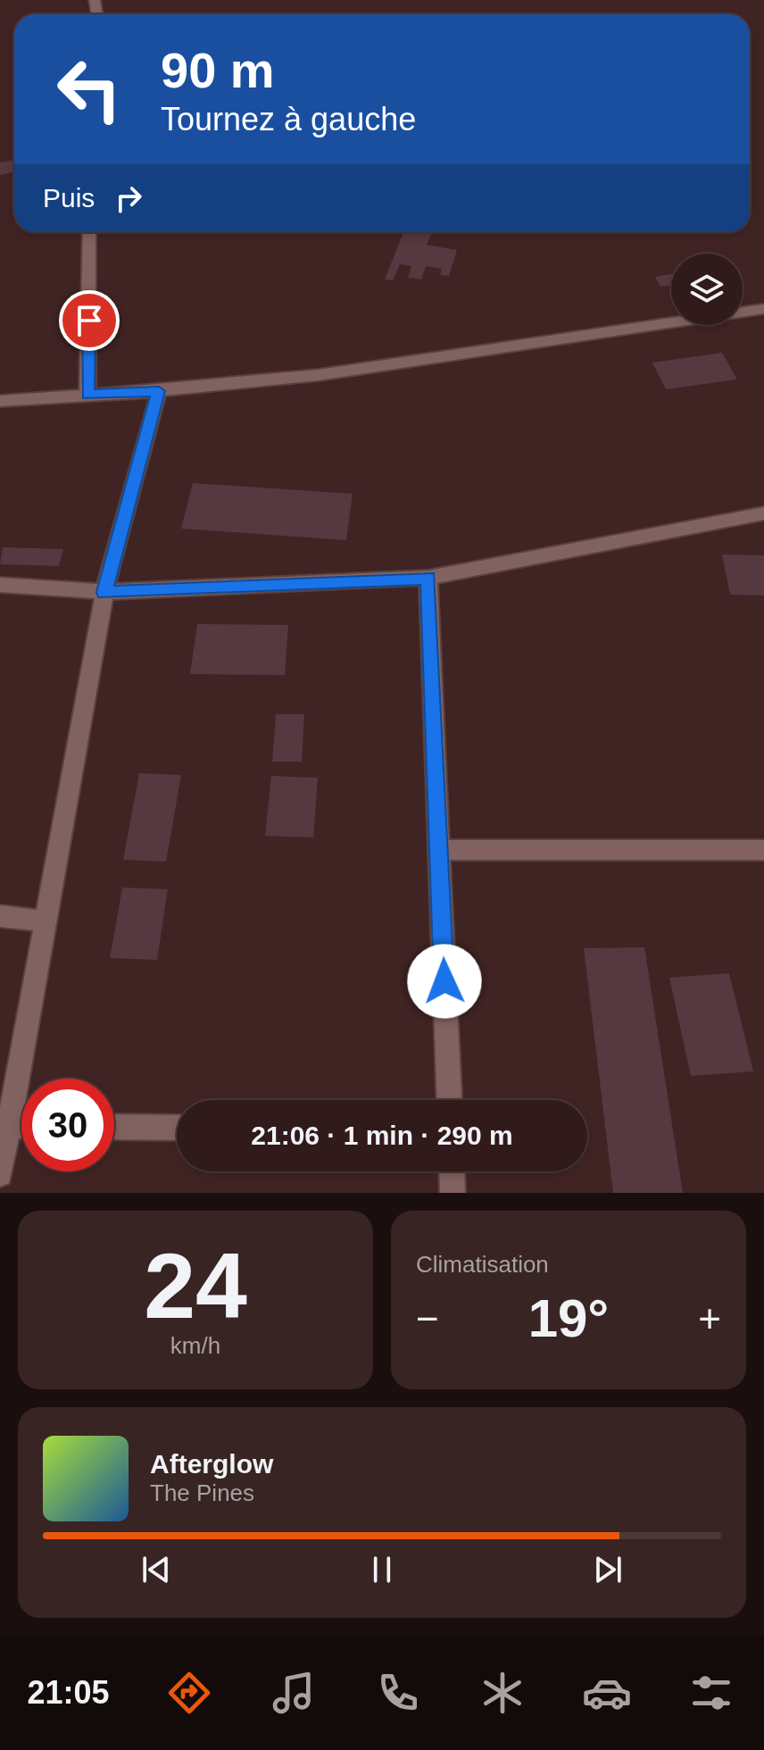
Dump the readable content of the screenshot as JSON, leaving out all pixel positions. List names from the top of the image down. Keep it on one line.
{"page":{"turn":["90 m","Tournez à gauche"],"then":"Puis","limit":"30","trip":"21:06 · 1 min · 290 m","tile":[["24","km/h"],"Climatisation"],"heat":["−","19°","+"],"song":["Afterglow","The Pines"],"tabs":"21:05"}}
